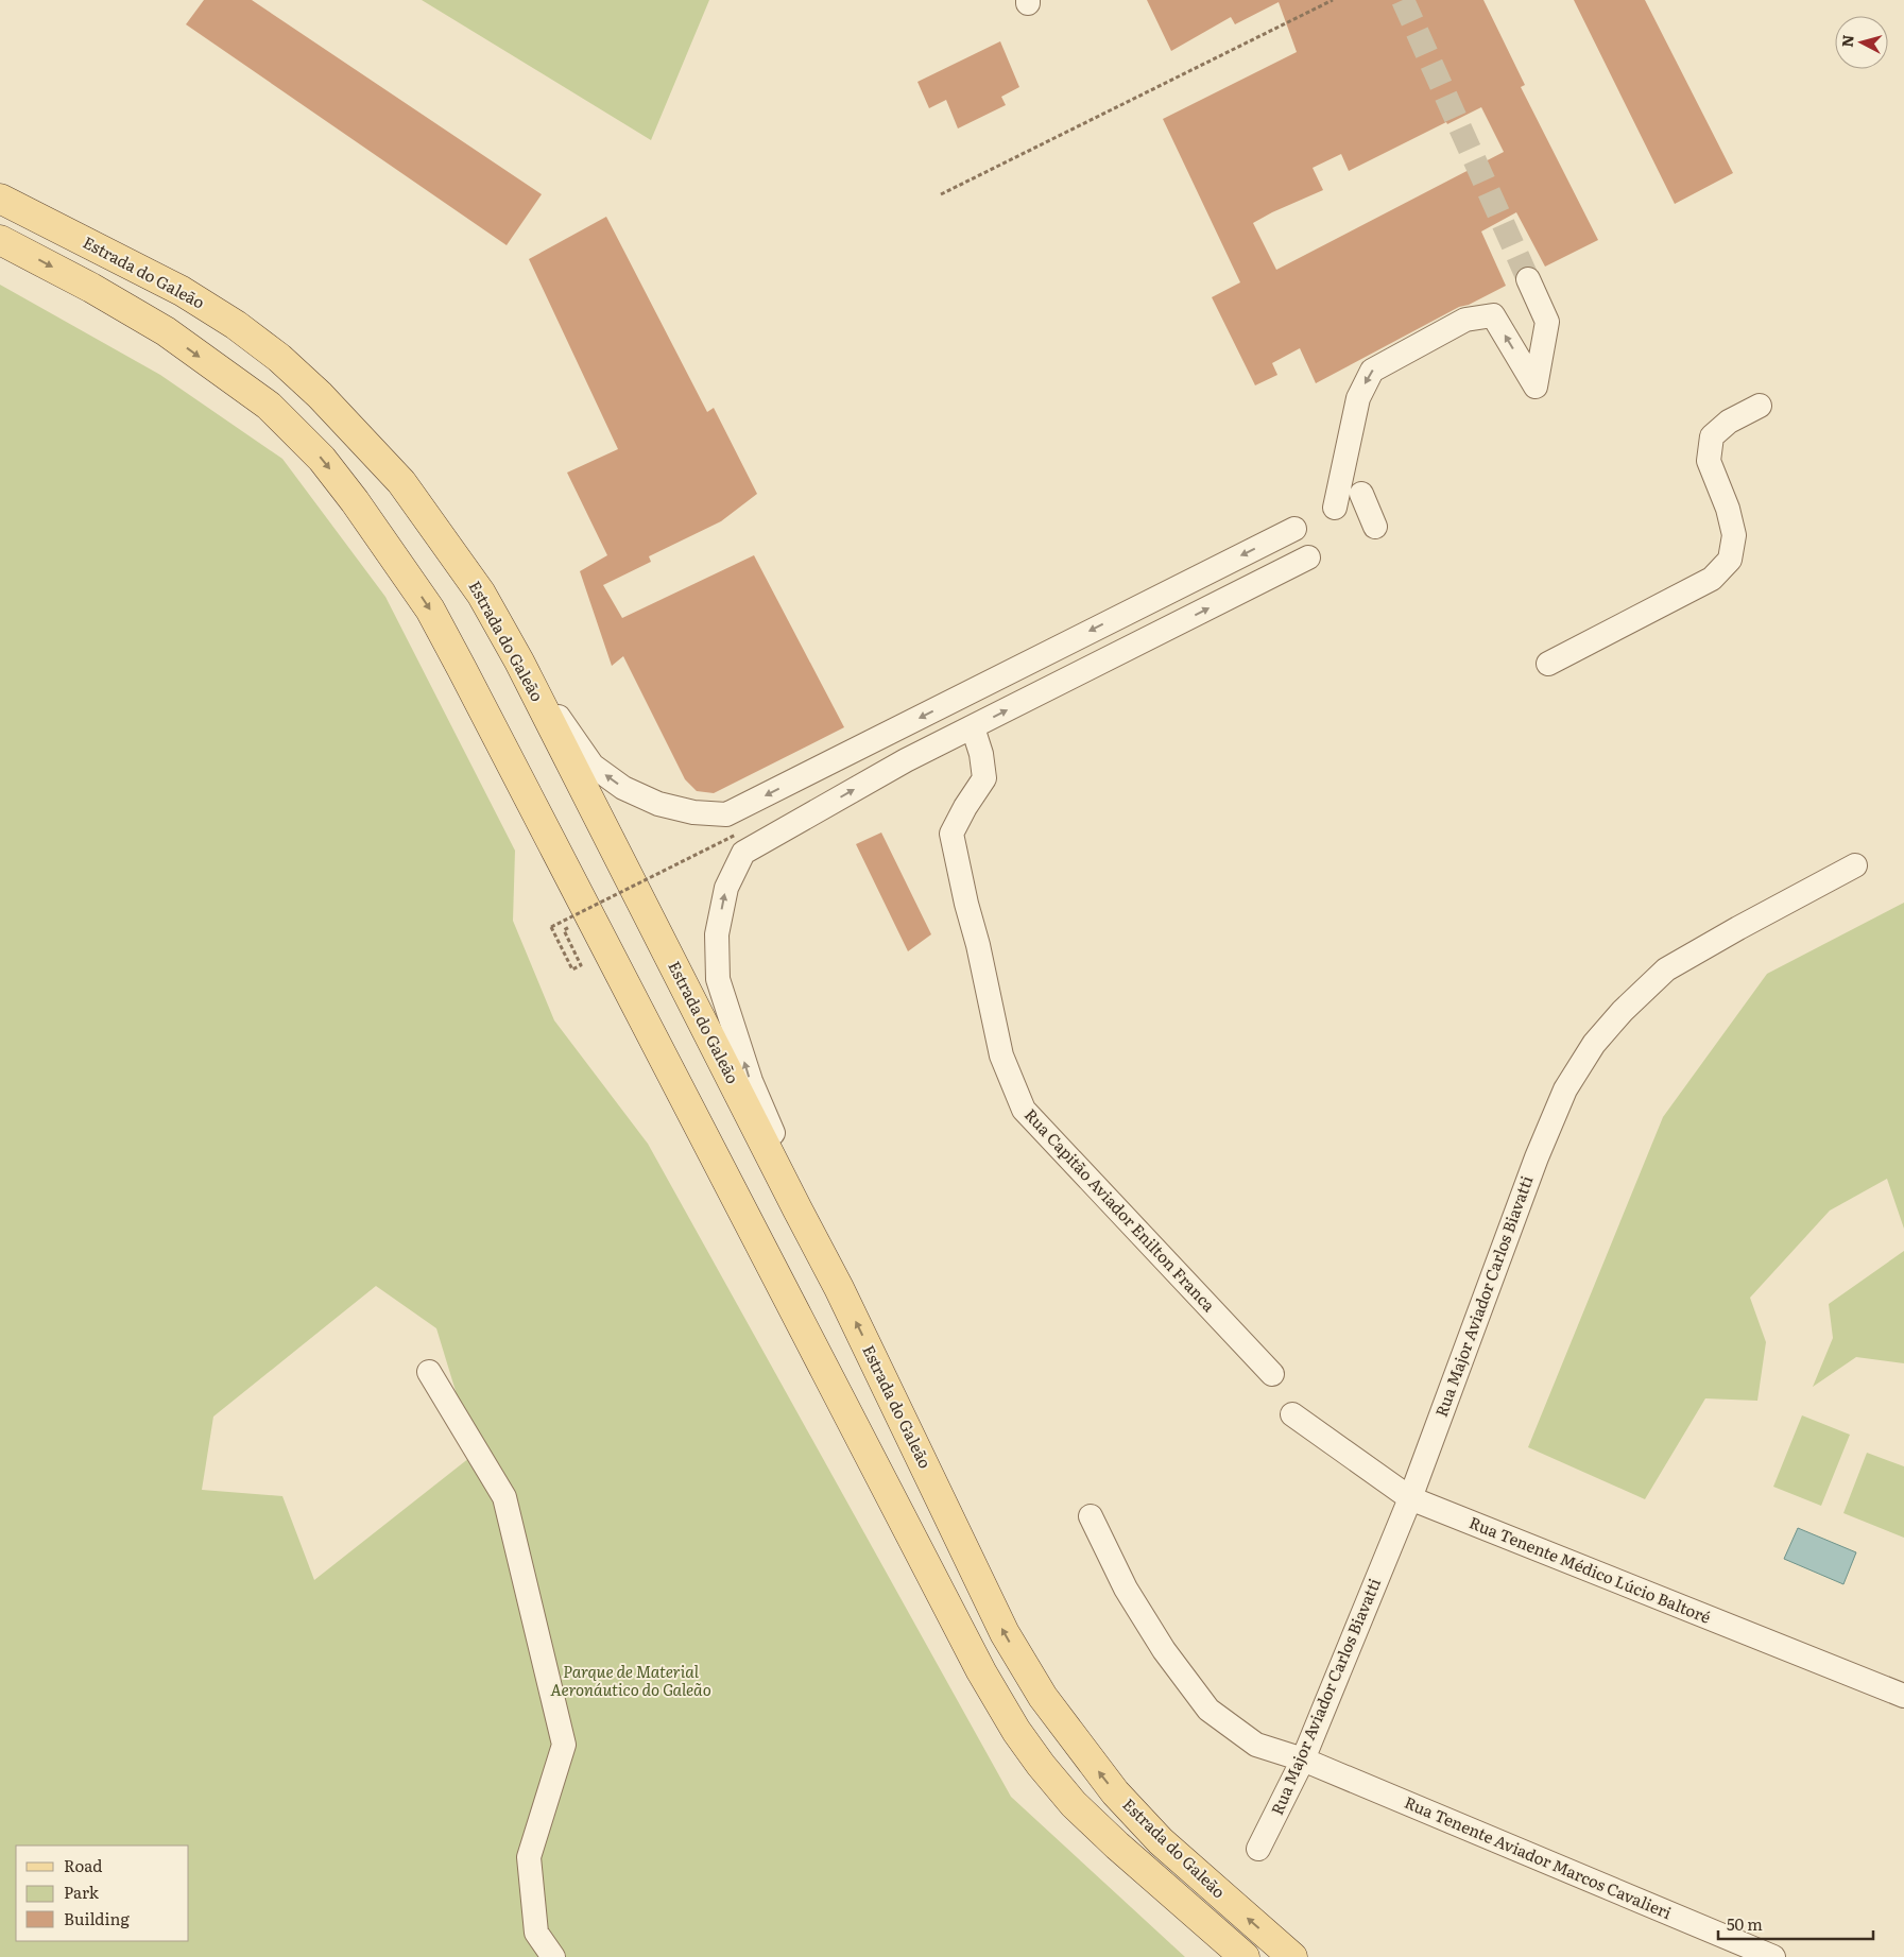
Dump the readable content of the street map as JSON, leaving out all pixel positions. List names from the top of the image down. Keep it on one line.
{"streets":{"main road":["Estrada do Galeão"],"street":["Rua Capitão Aviador Enilton Franca","Rua Major Aviador Carlos Biavatti","Rua Tenente Médico Lúcio Baltoré","Rua Tenente Aviador Marcos Cavalieri"]},"crossings":[["Rua Major Aviador Carlos Biavatti","Rua Tenente Médico Lúcio Baltoré"],["Rua Major Aviador Carlos Biavatti","Rua Tenente Aviador Marcos Cavalieri"]],"parks":["Parque de Material Aeronáutico do Galeão"],"legend":["Road","Park","Building"],"scale_bar":"50 m","north":"left"}
